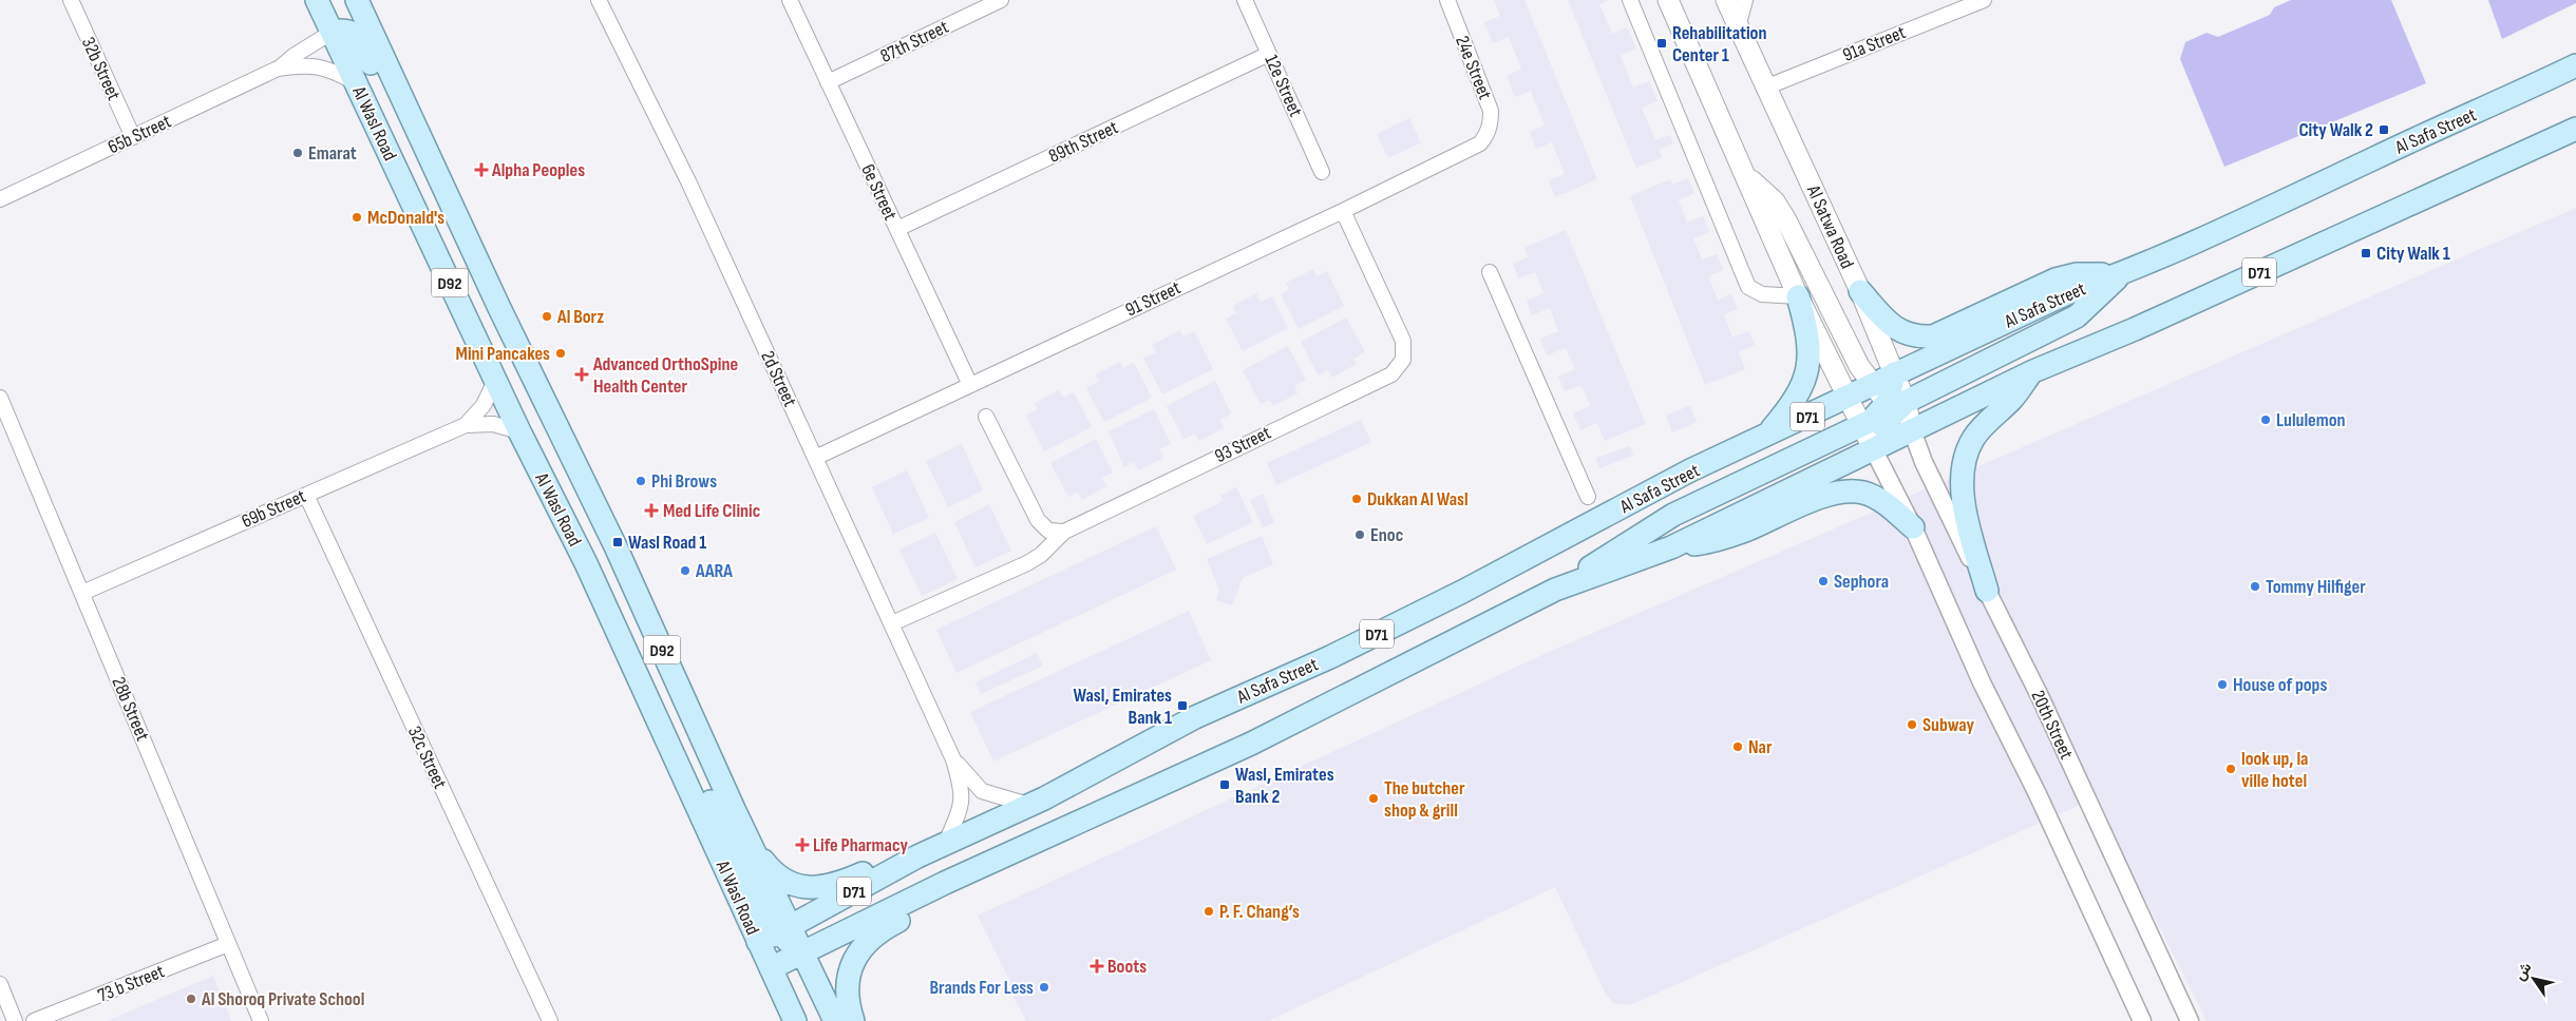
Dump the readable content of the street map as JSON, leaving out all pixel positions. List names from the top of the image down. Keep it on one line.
{"streets":{"main road":["Al Wasl Road","Al Safa Street","Al Satwa Road","D71","D92"],"street":["87th Street","91a Street","24e Street","32b Street","12e Street","65b Street","89th Street","6e Street","91 Street","2d Street","93 Street","69b Street","28b Street","20th Street","32c Street","73 b Street"]},"crossings":[["87th Street","6e Street"],["91a Street","Al Satwa Road"],["24e Street","91 Street"],["32b Street","65b Street"],["12e Street","89th Street"],["Al Wasl Road","Al Safa Street"],["Al Wasl Road","65b Street"],["Al Wasl Road","D71"],["Al Wasl Road","69b Street"],["Al Safa Street","Al Satwa Road"],["Al Safa Street","2d Street"],["89th Street","6e Street"],["6e Street","91 Street"],["D71","20th Street"],["91 Street","2d Street"],["91 Street","93 Street"],["69b Street","28b Street"],["69b Street","32c Street"],["28b Street","73 b Street"]],"places":{"transit":["Rehabilitation Center 1","City Walk 2","City Walk 1","Wasl Road 1","Wasl, Emirates Bank 1","Wasl, Emirates Bank 2"],"other":["Emarat","McDonald's","Al Borz","Mini Pancakes","Lululemon","Phi Brows","Dukkan Al Wasl","Enoc","AARA","Sephora","Tommy Hilfiger","House of pops","Subway","Nar","look up, la ville hotel","The butcher shop & grill","P. F. Chang’s","Brands For Less","Al Shoroq Private School"],"health":["Alpha Peoples","Advanced OrthoSpine Health Center","Med Life Clinic","Life Pharmacy","Boots"]},"north":"top left"}
